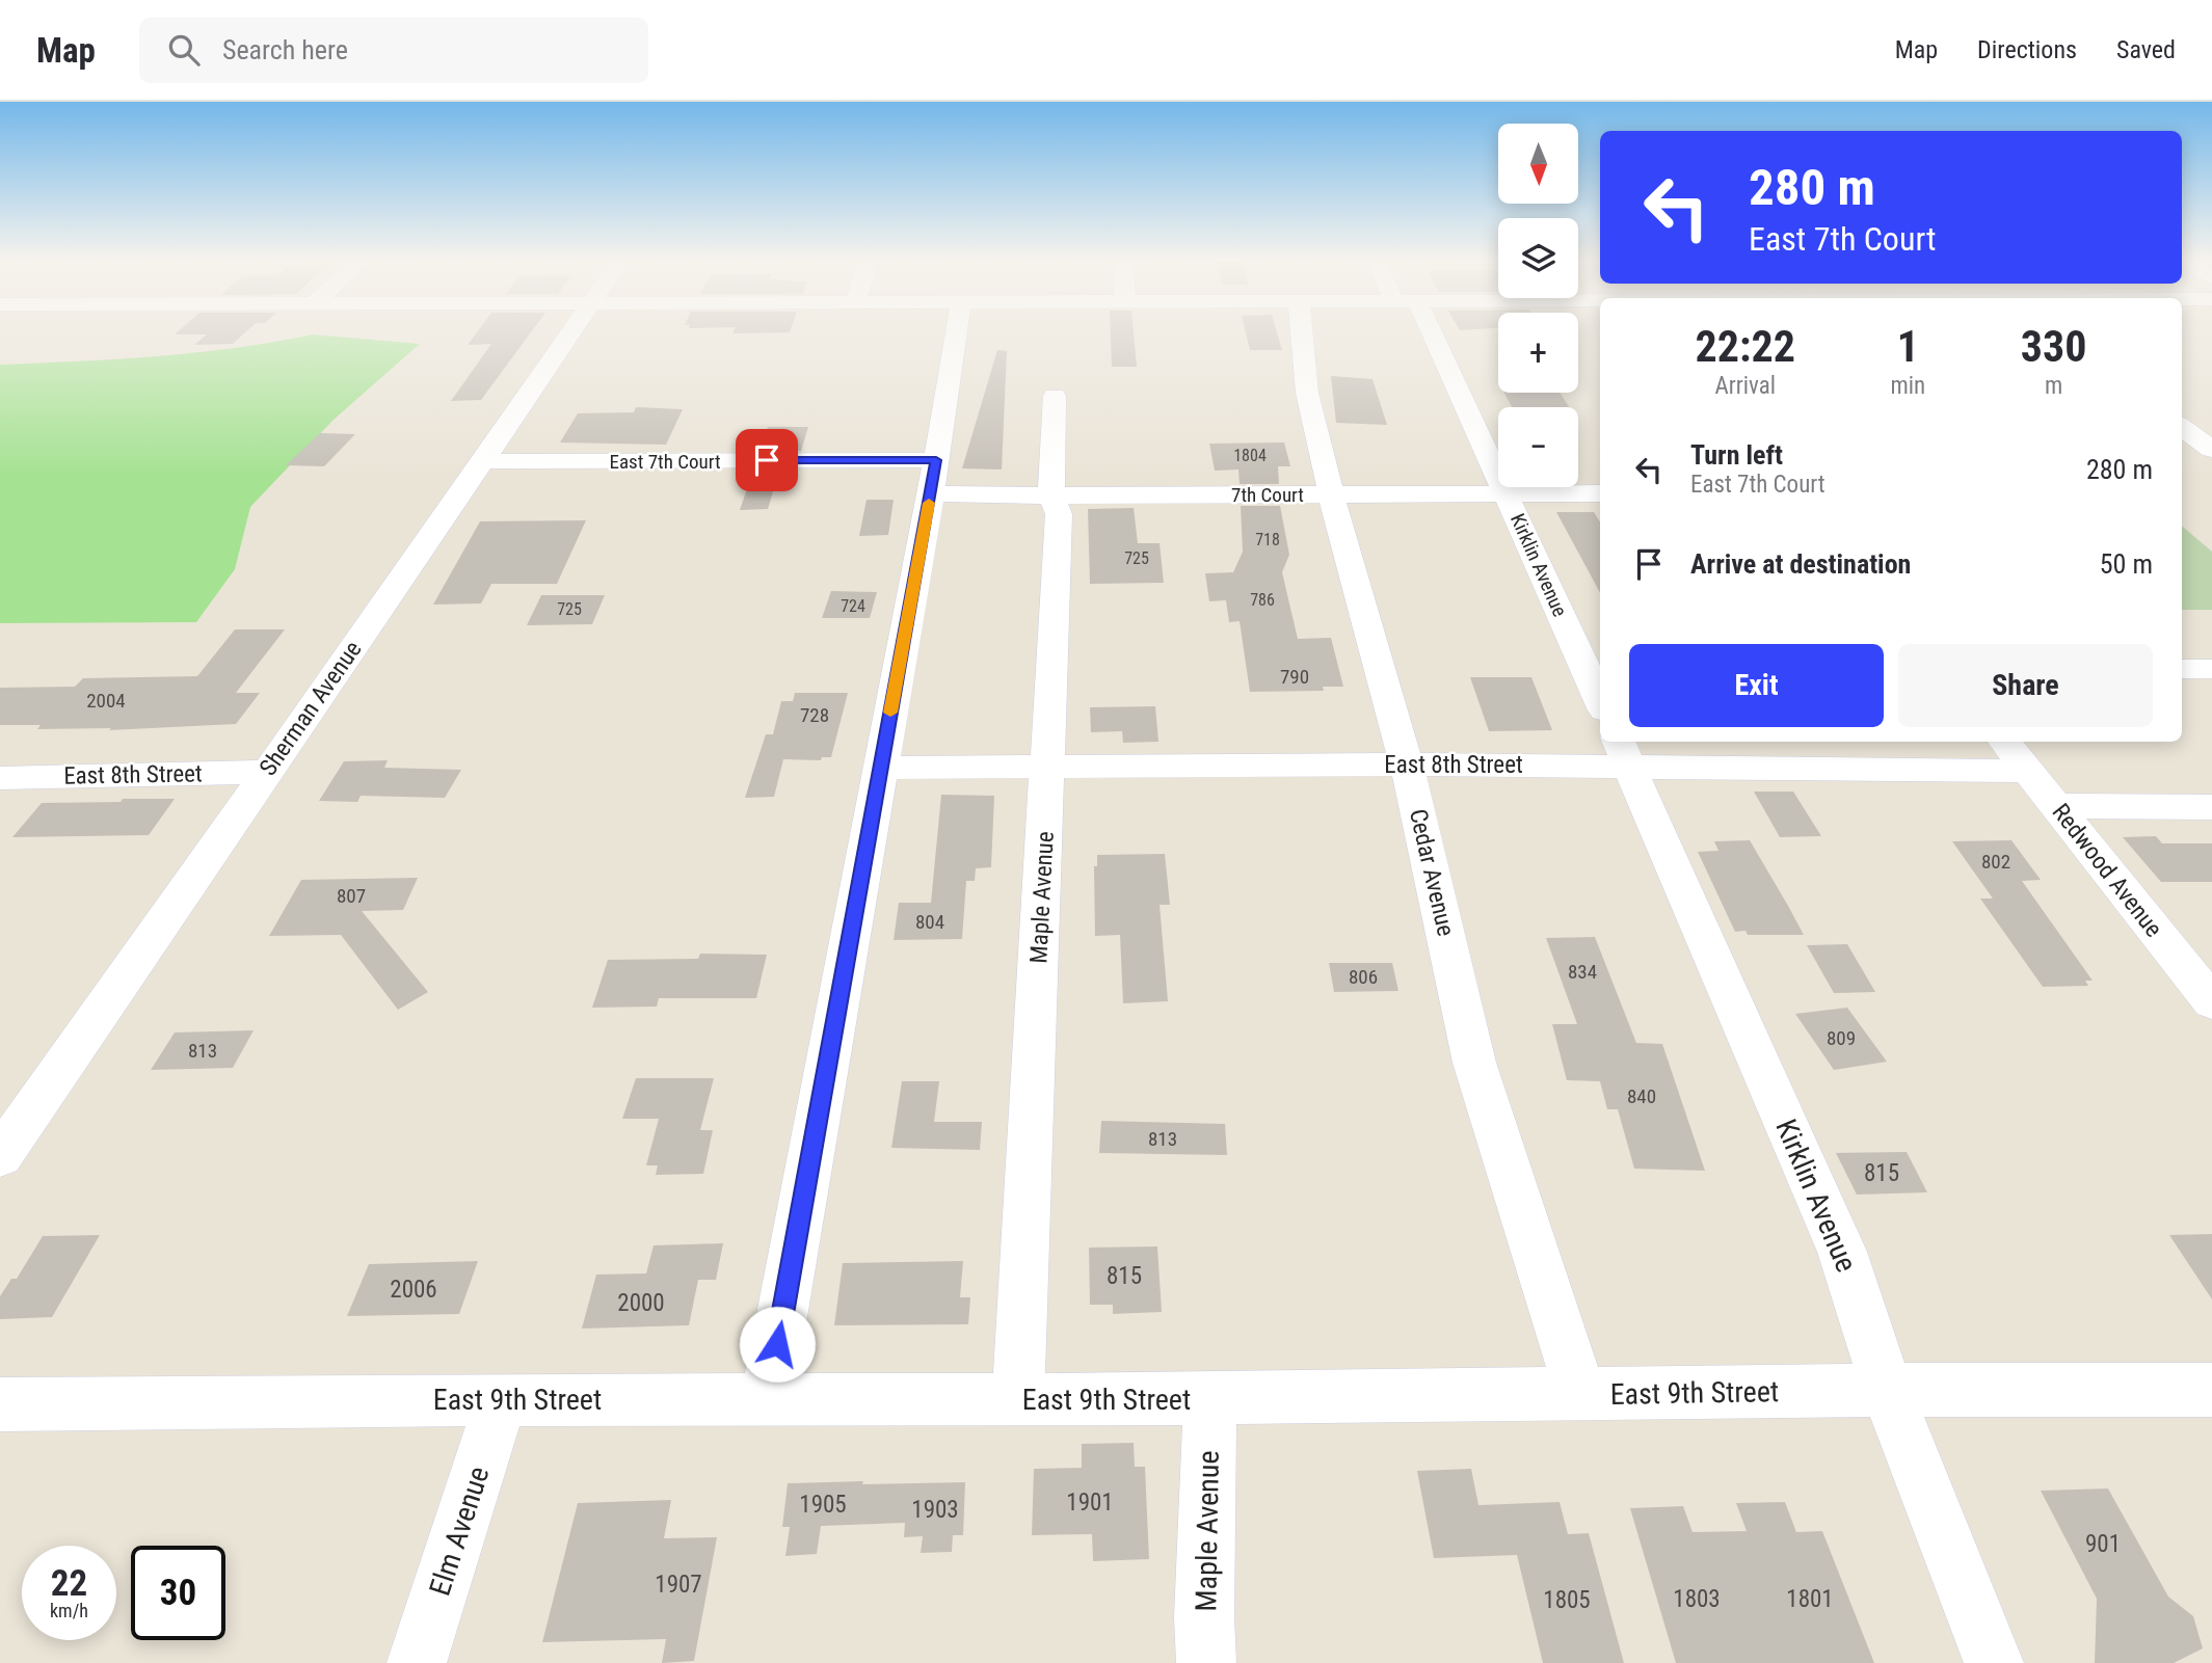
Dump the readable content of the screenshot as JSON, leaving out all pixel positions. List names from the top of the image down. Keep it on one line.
{"streets":{"street":["East 7th Court","7th Court","Kirklin Avenue","Sherman Avenue","East 8th Street","Redwood Avenue","Cedar Avenue","Maple Avenue","East 9th Street","Elm Avenue"]},"crossings":[["East 7th Court","7th Court"],["East 7th Court","Sherman Avenue"],["7th Court","Kirklin Avenue"],["7th Court","Cedar Avenue"],["7th Court","Maple Avenue"],["Kirklin Avenue","East 8th Street"],["Kirklin Avenue","East 9th Street"],["Sherman Avenue","East 8th Street"],["East 8th Street","Redwood Avenue"],["East 8th Street","Cedar Avenue"],["East 8th Street","Maple Avenue"],["Cedar Avenue","East 9th Street"],["Maple Avenue","East 9th Street"],["East 9th Street","Elm Avenue"]],"house_numbers":["1804","718","725","786","724","725","790","2004","728","802","807","804","834","806","809","813","840","813","815","815","2006","2000","1901","1905","1903","901","1907","1803","1801","1805"],"north":"bottom","page":{"header":"Map","search":"Search here","nav":["Map","Directions","Saved"],"map_buttons":["+","−"],"turn":["280 m","East 7th Court"],"eta":["22:22","Arrival","1","min","330","m"],"list":[{"name":"Turn left","note":"East 7th Court","value":"280 m"},{"name":"Arrive at destination","value":"50 m"}],"buttons":["Exit","Share"],"speed":"22 km/h","limit":"30"}}
